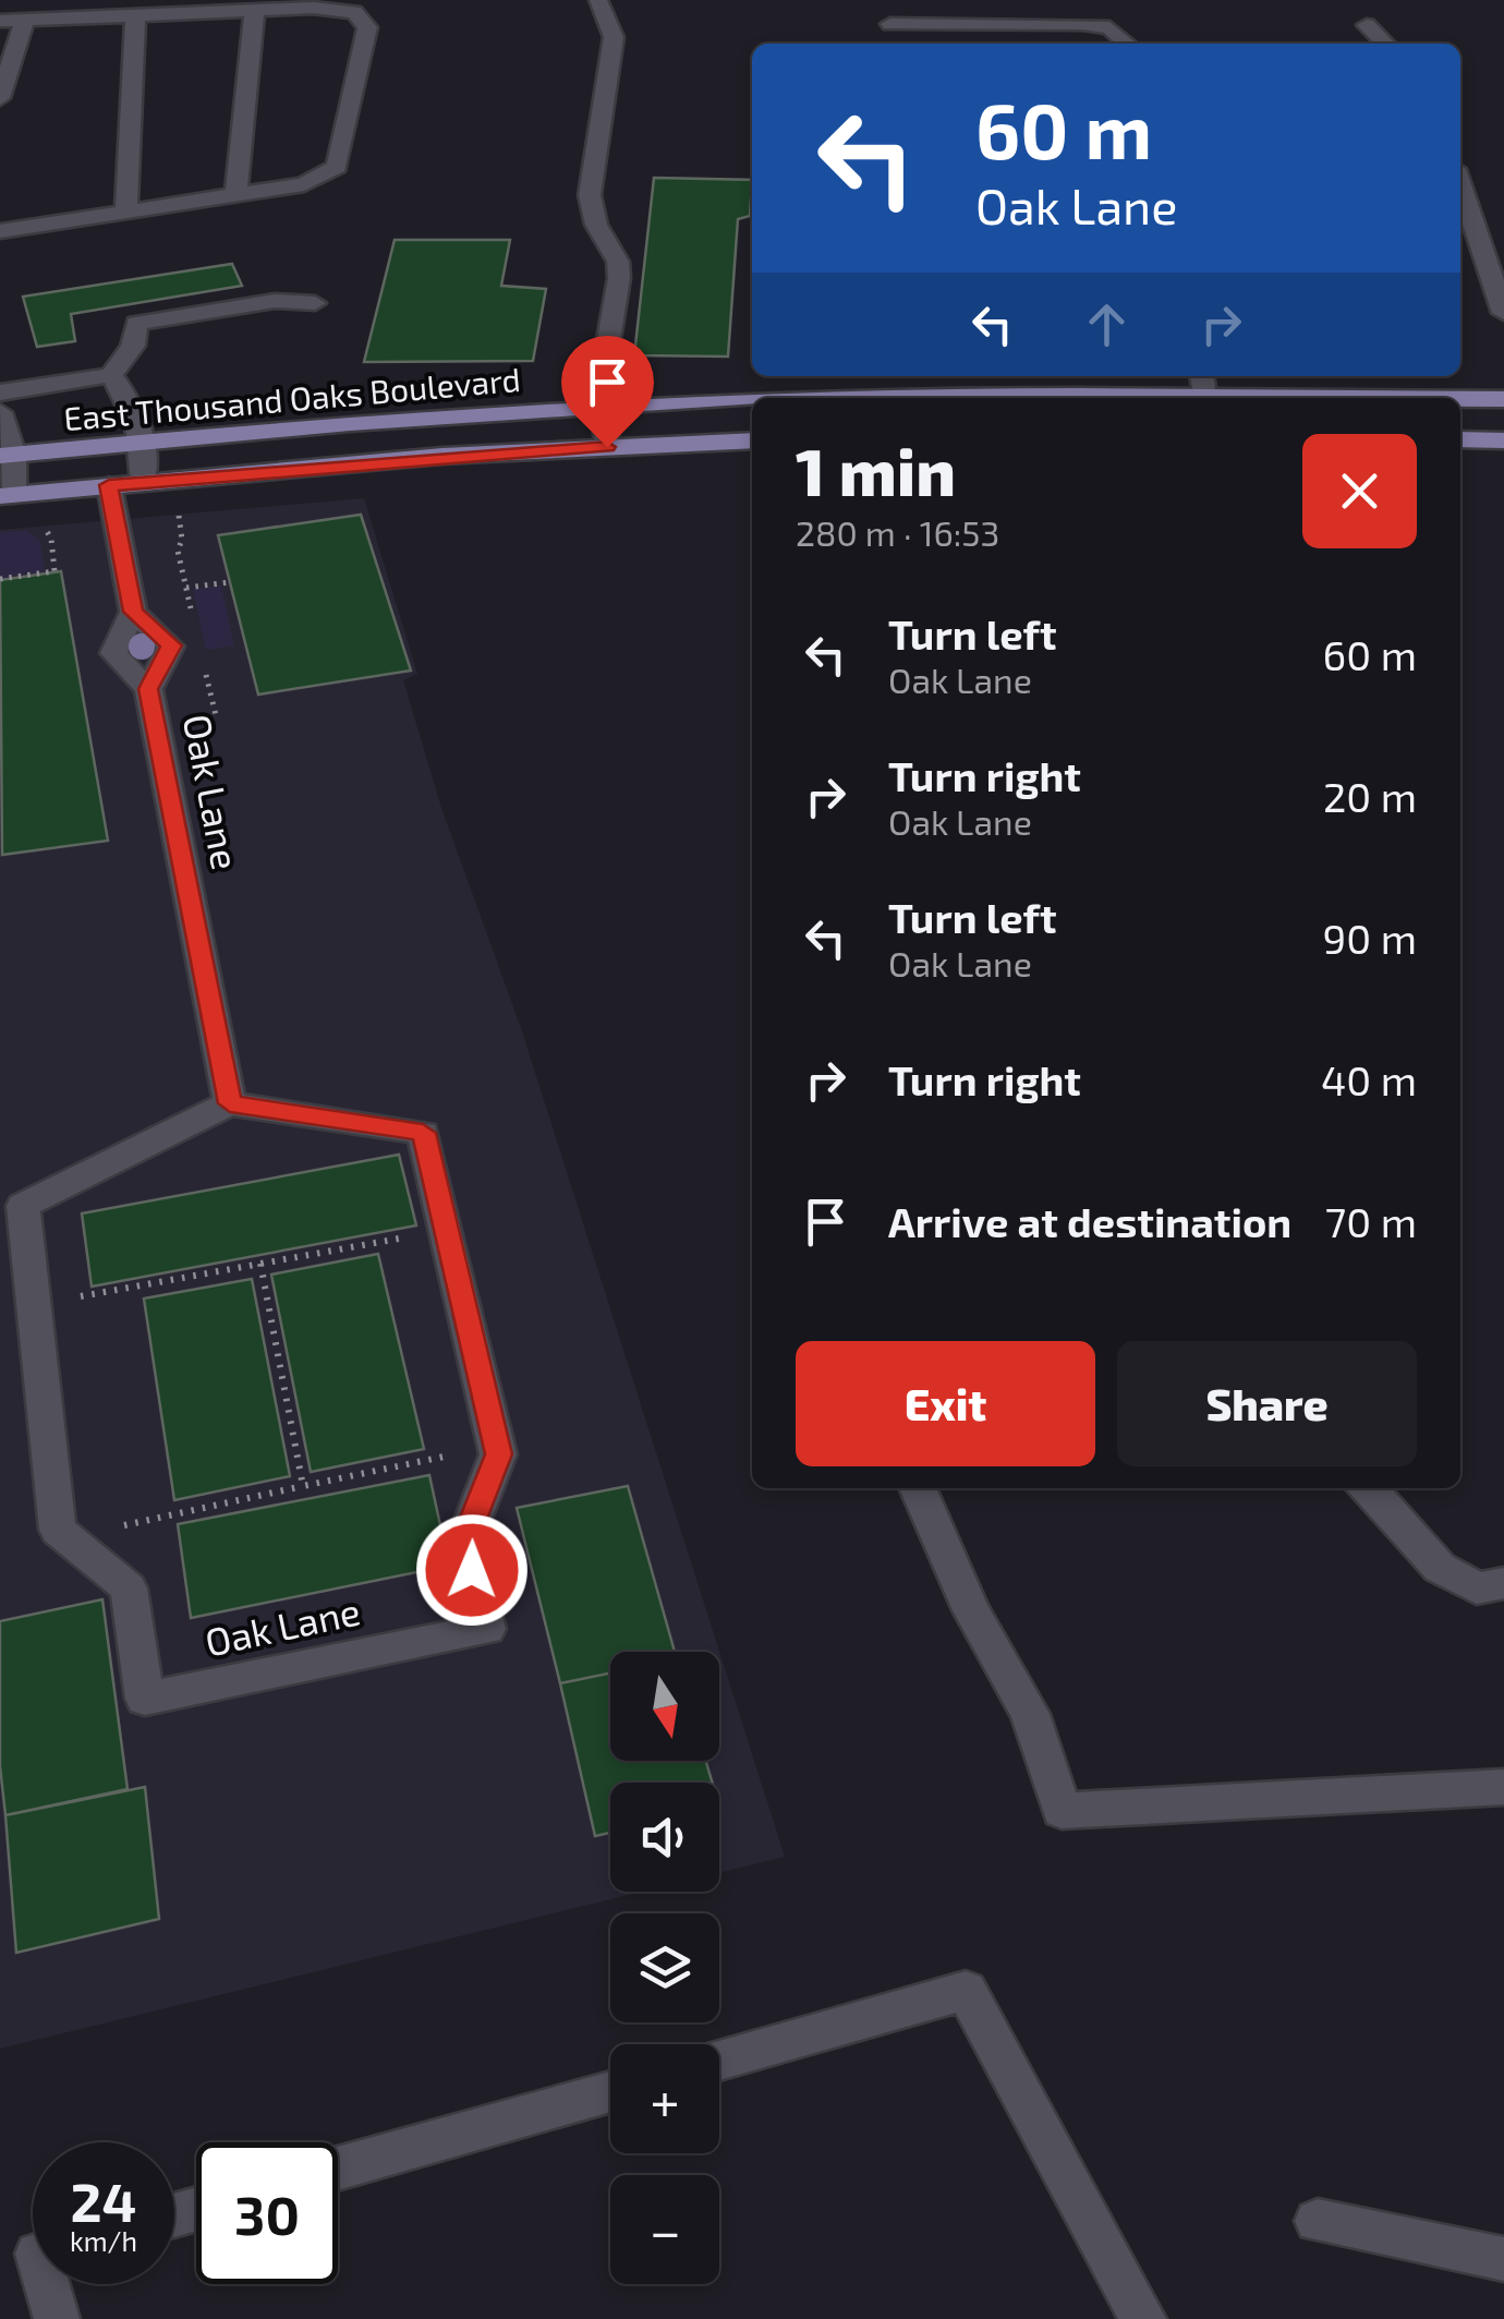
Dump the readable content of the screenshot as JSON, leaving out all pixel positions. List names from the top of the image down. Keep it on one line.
{"streets":{"main road":["East Thousand Oaks Boulevard"],"street":["Oak Lane"]},"crossings":[["East Thousand Oaks Boulevard","Oak Lane"]],"north":"bottom","page":{"turn":["60 m","Oak Lane"],"heading":["1 min","280 m · 16:53"],"list":[{"name":"Turn left","note":"Oak Lane","value":"60 m"},{"name":"Turn right","note":"Oak Lane","value":"20 m"},{"name":"Turn left","note":"Oak Lane","value":"90 m"},{"name":"Turn right","value":"40 m"},{"name":"Arrive at destination","value":"70 m"}],"buttons":["Exit","Share"],"map_buttons":["+","−"],"speed":"24 km/h","limit":"30"}}
